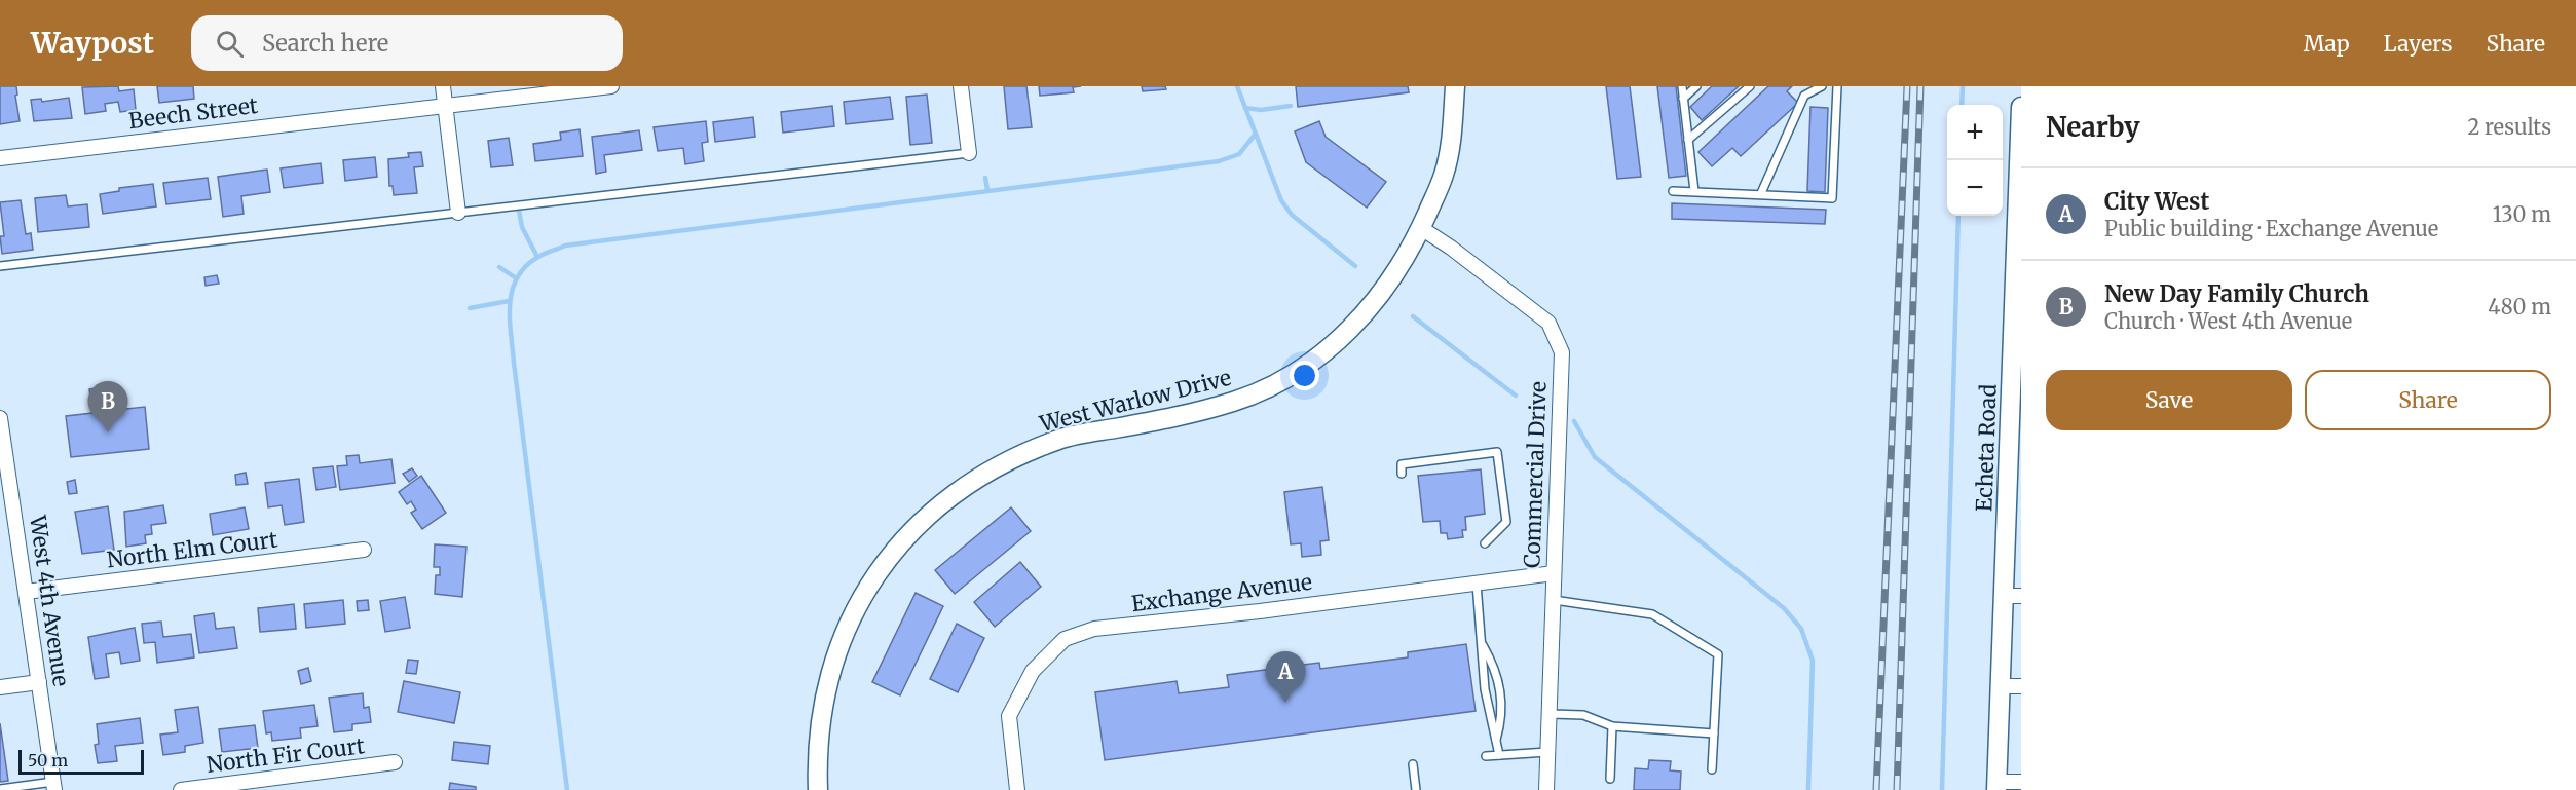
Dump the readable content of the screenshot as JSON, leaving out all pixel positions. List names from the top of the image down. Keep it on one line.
{"streets":{"street":["Beech Street","West Warlow Drive","Echeta Road","Commercial Drive","North Elm Court","Exchange Avenue","West 4th Avenue","North Fir Court"]},"crossings":[["West Warlow Drive","Commercial Drive"],["Commercial Drive","Exchange Avenue"],["North Elm Court","West 4th Avenue"]],"scale_bar":"50 m","page":{"header":"Waypost","search":"Search here","nav":["Map","Layers","Share"],"heading":["Nearby","2 results"],"map_buttons":["+","−"],"list":[{"mark":"A","name":"City West","note":"Public building · Exchange Avenue","value":"130 m"},{"mark":"B","name":"New Day Family Church","note":"Church · West 4th Avenue","value":"480 m"}],"buttons":["Save","Share"],"pins":["B","A"],"scale":"50 m"}}
